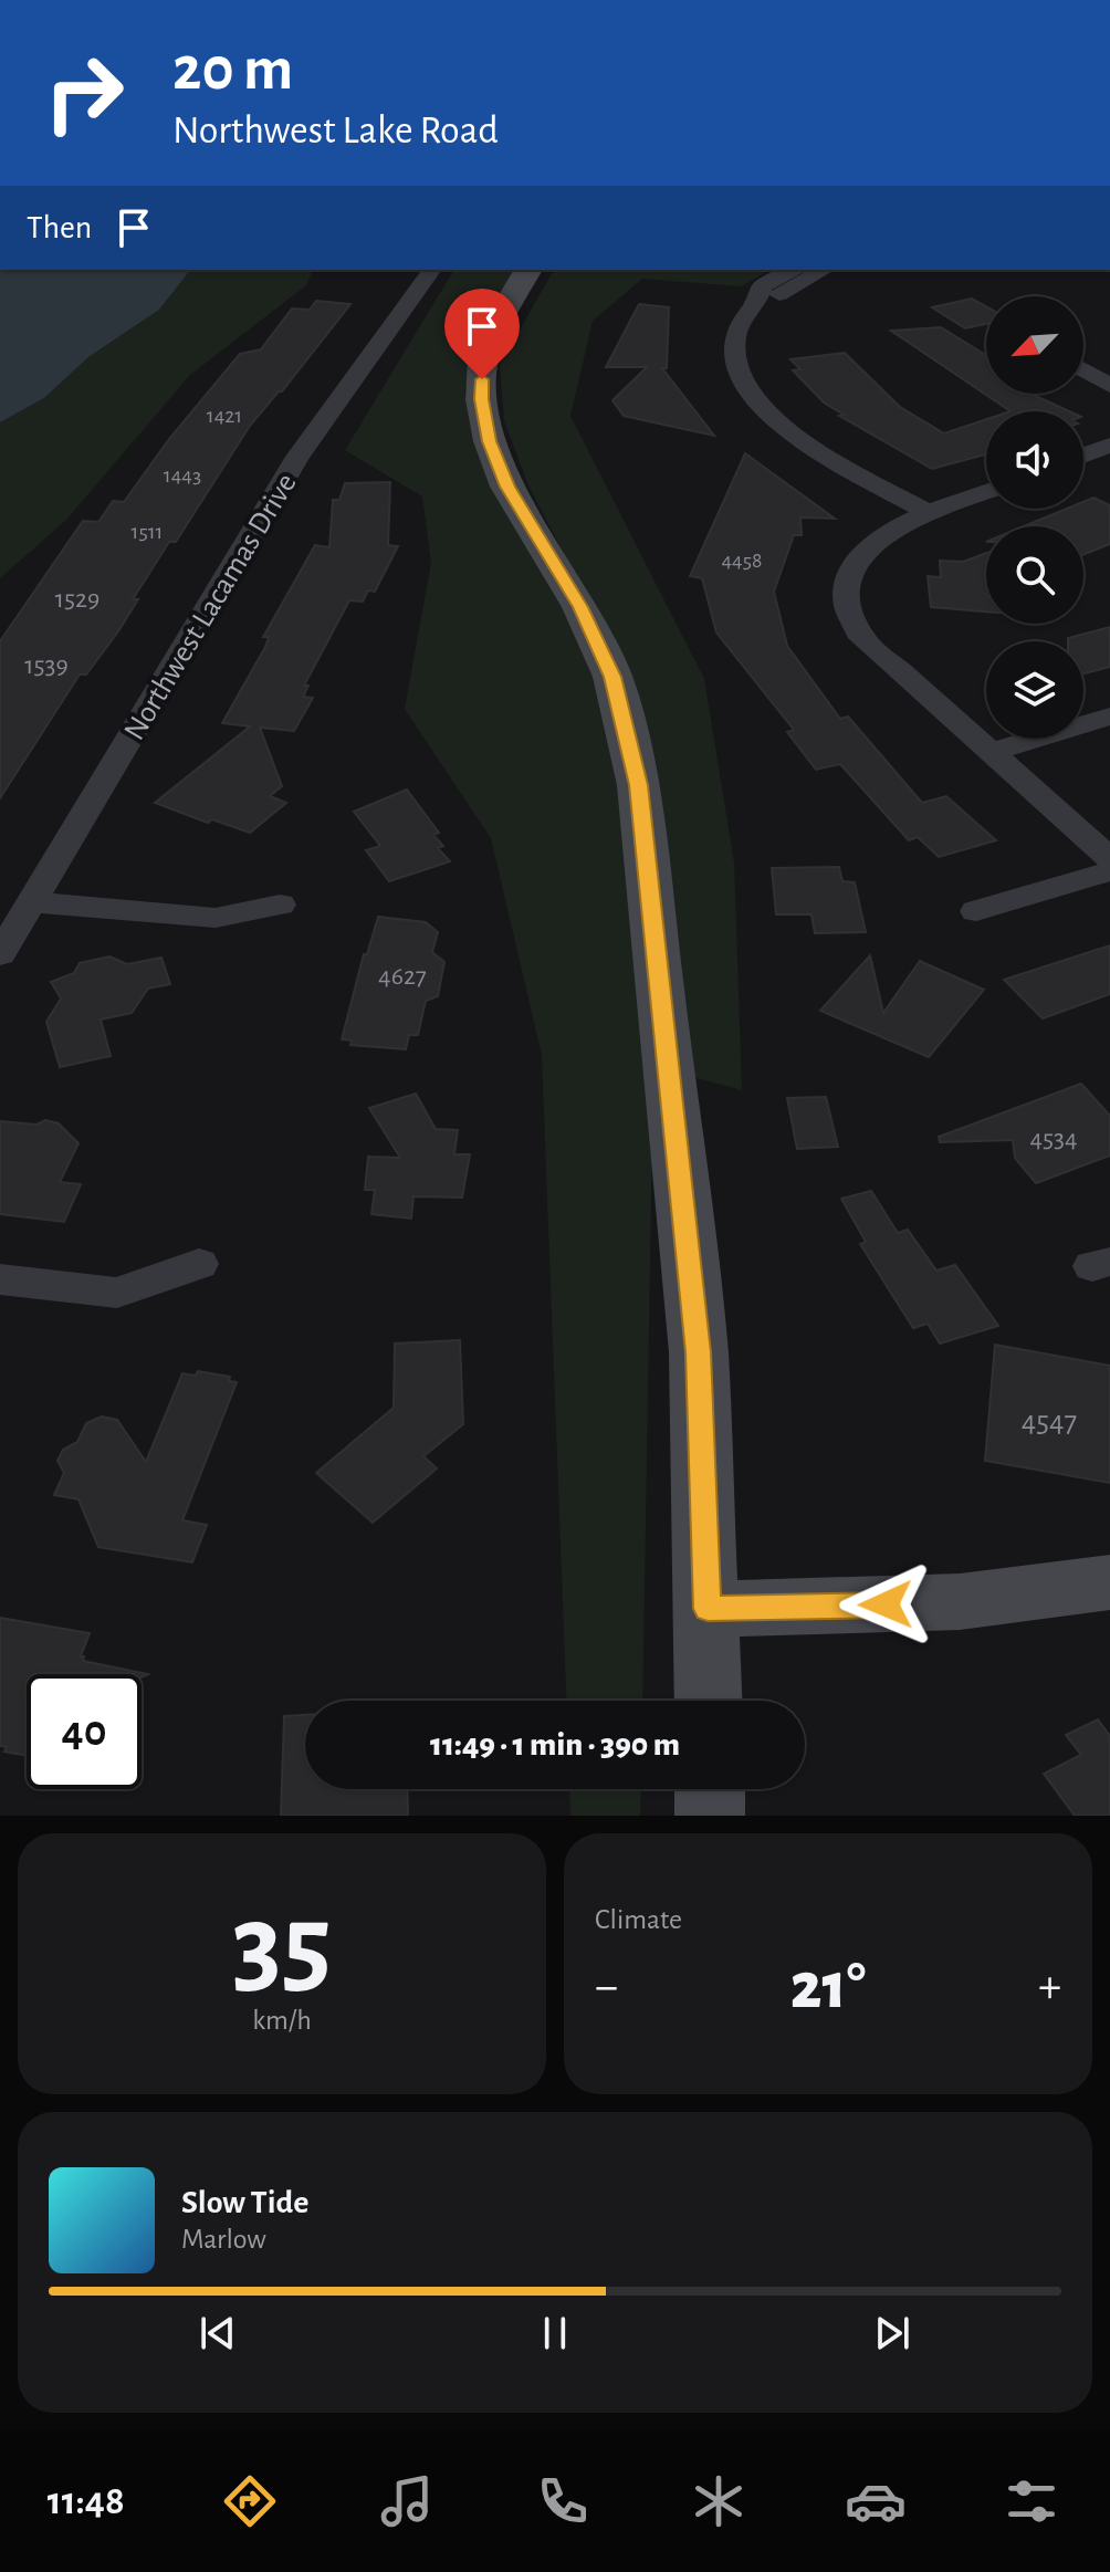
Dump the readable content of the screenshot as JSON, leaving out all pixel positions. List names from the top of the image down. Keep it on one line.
{"streets":{"street":["Northwest Lacamas Drive"]},"house_numbers":["1421","1443","1511","4458","1529","1539","4627","4534","4547"],"north":"bottom left","page":{"turn":["20 m","Northwest Lake Road"],"then":"Then","limit":"40","trip":"11:49 · 1 min · 390 m","tile":[["35","km/h"],"Climate"],"heat":["−","21°","+"],"song":["Slow Tide","Marlow"],"tabs":"11:48"}}
